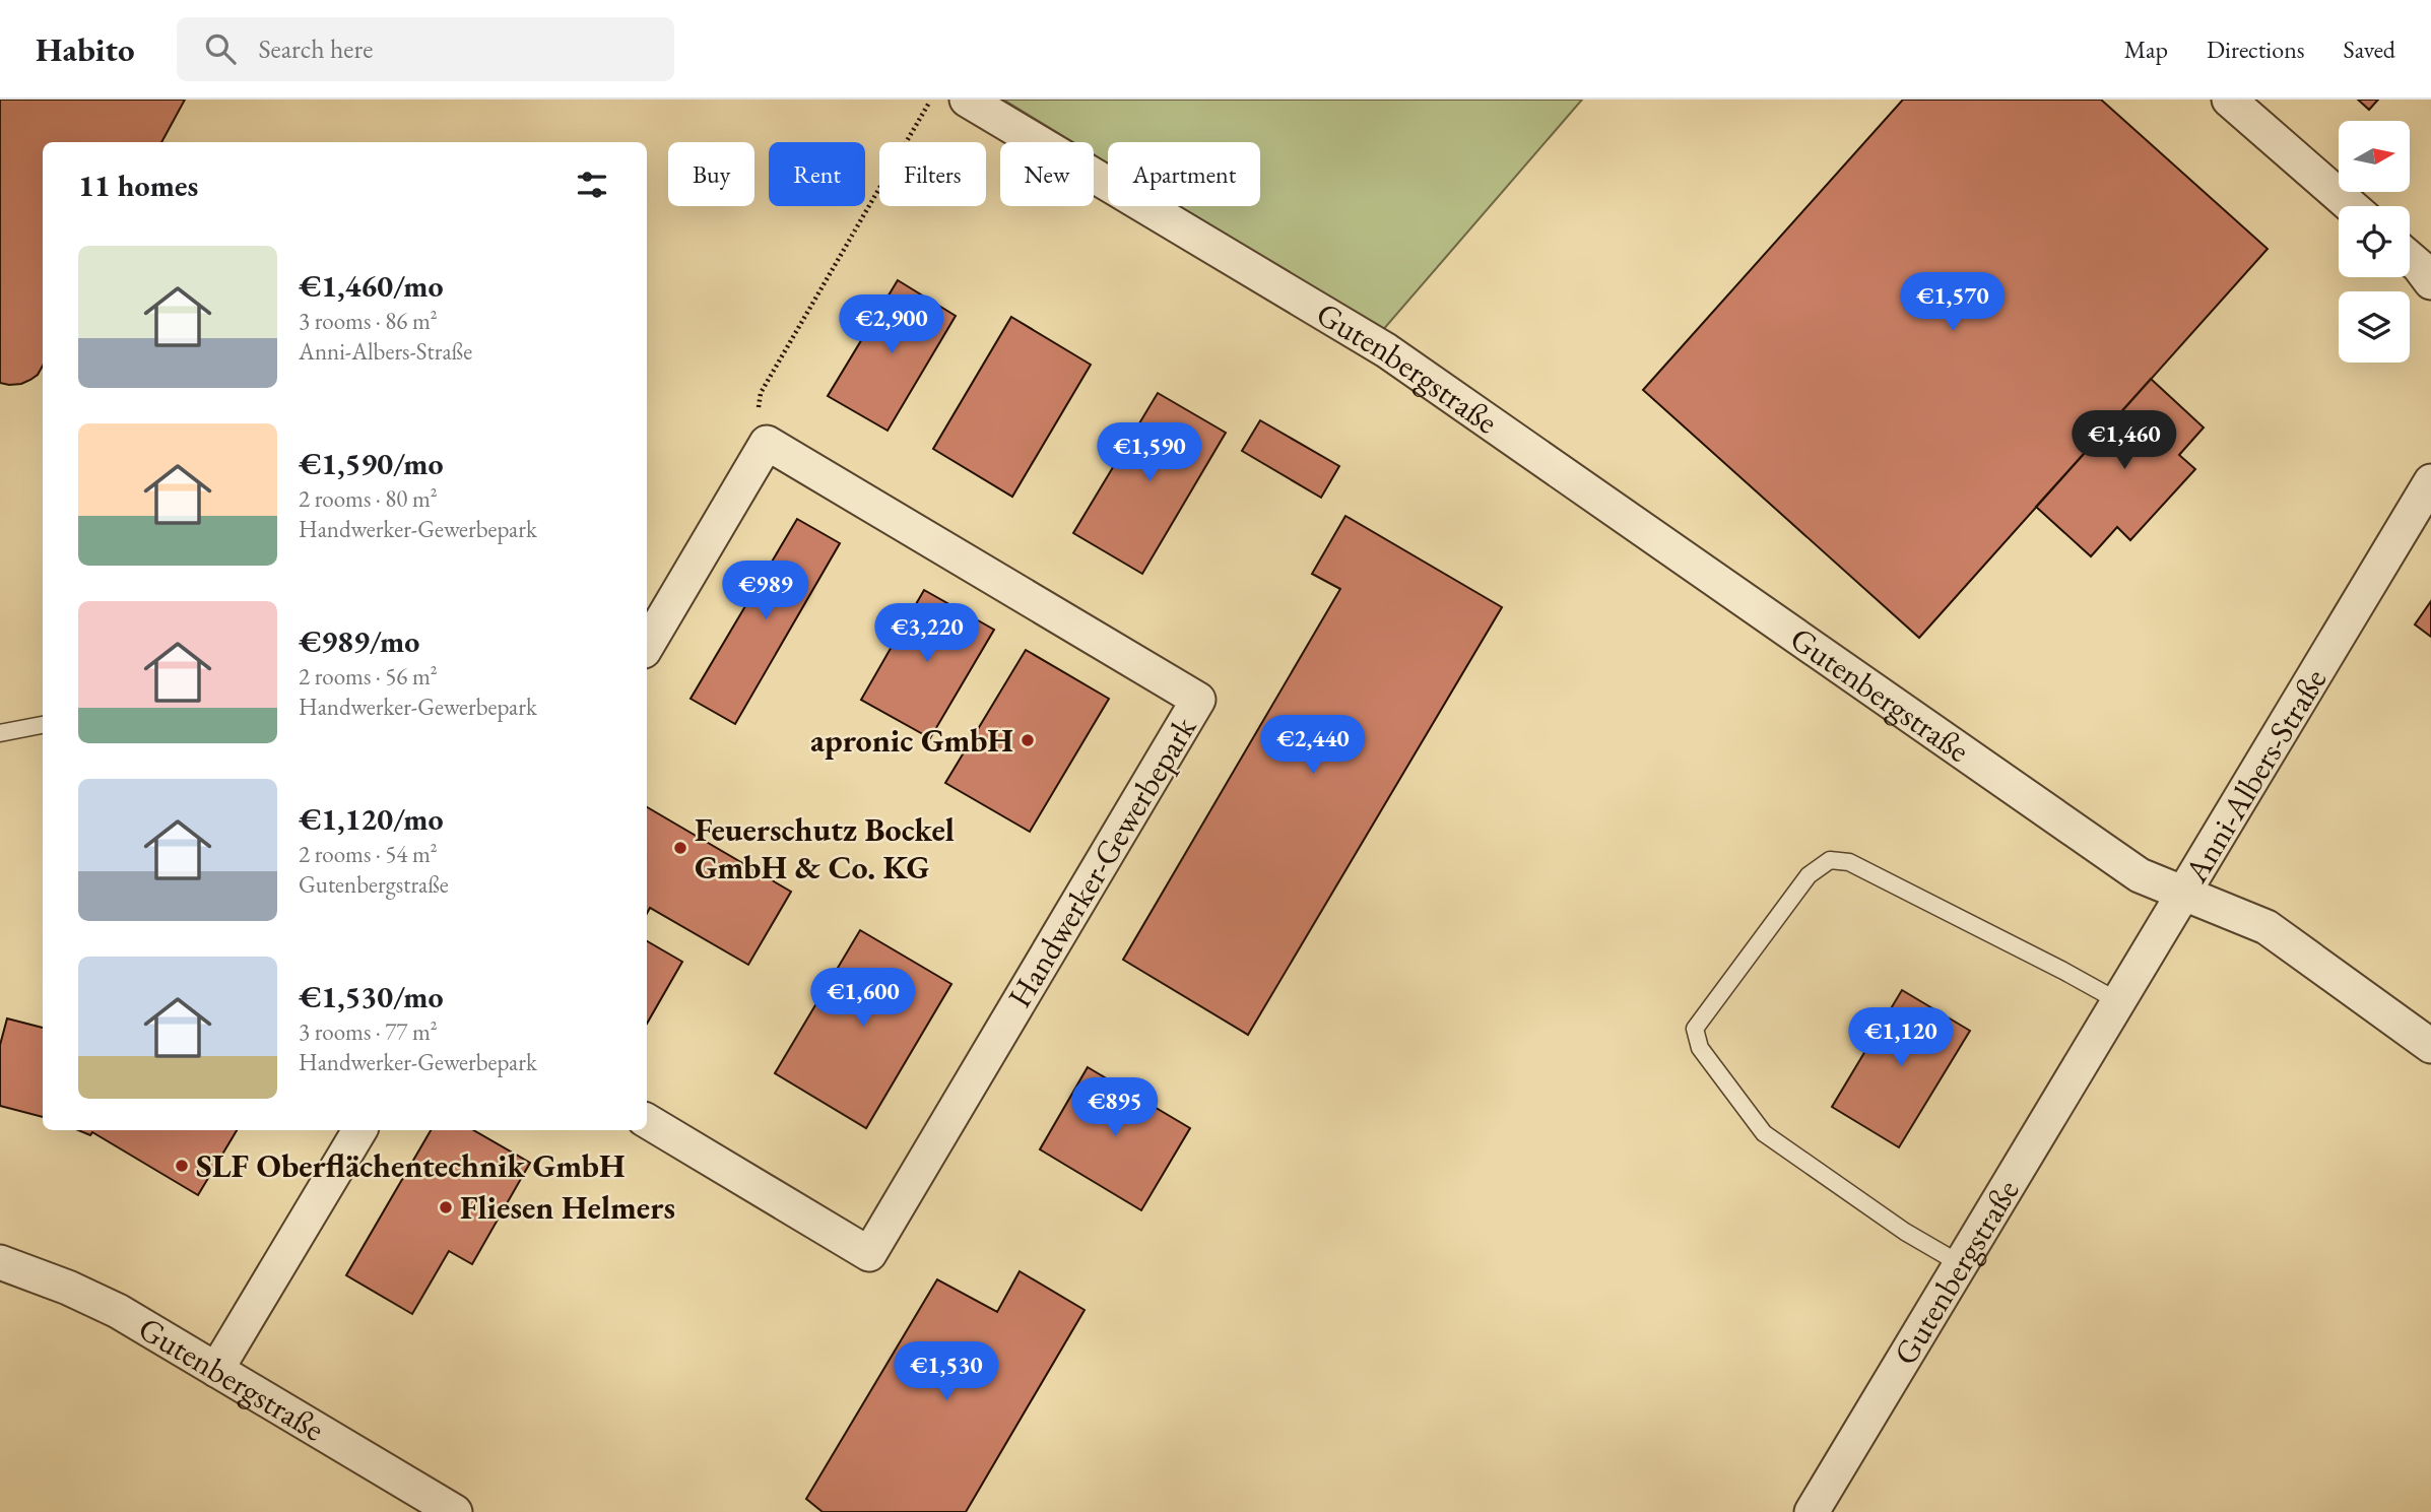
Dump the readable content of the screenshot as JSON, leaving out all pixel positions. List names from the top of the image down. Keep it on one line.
{"streets":{"street":["Gutenbergstraße","Anni-Albers-Straße","Handwerker-Gewerbepark"]},"crossings":[["Gutenbergstraße","Anni-Albers-Straße"]],"places":["apronic GmbH","Feuerschutz Bockel GmbH & Co. KG","SLF Oberflächentechnik GmbH","Fliesen Helmers"],"north":"right","page":{"header":"Habito","search":"Search here","nav":["Map","Directions","Saved"],"chip":["Buy","Rent","Filters","New","Apartment"],"heading":"11 homes","list":[{"name":"€1,460/mo","note":"3 rooms · 86 m² · Anni-Albers-Straße"},{"name":"€1,590/mo","note":"2 rooms · 80 m² · Handwerker-Gewerbepark"},{"name":"€989/mo","note":"2 rooms · 56 m² · Handwerker-Gewerbepark"},{"name":"€1,120/mo","note":"2 rooms · 54 m² · Gutenbergstraße"},{"name":"€1,530/mo","note":"3 rooms · 77 m² · Handwerker-Gewerbepark"}],"price":["€1,570","€2,900","€1,460","€1,590","€989","€3,220","€2,440","€1,600","€1,120","€895","€1,530"]}}
